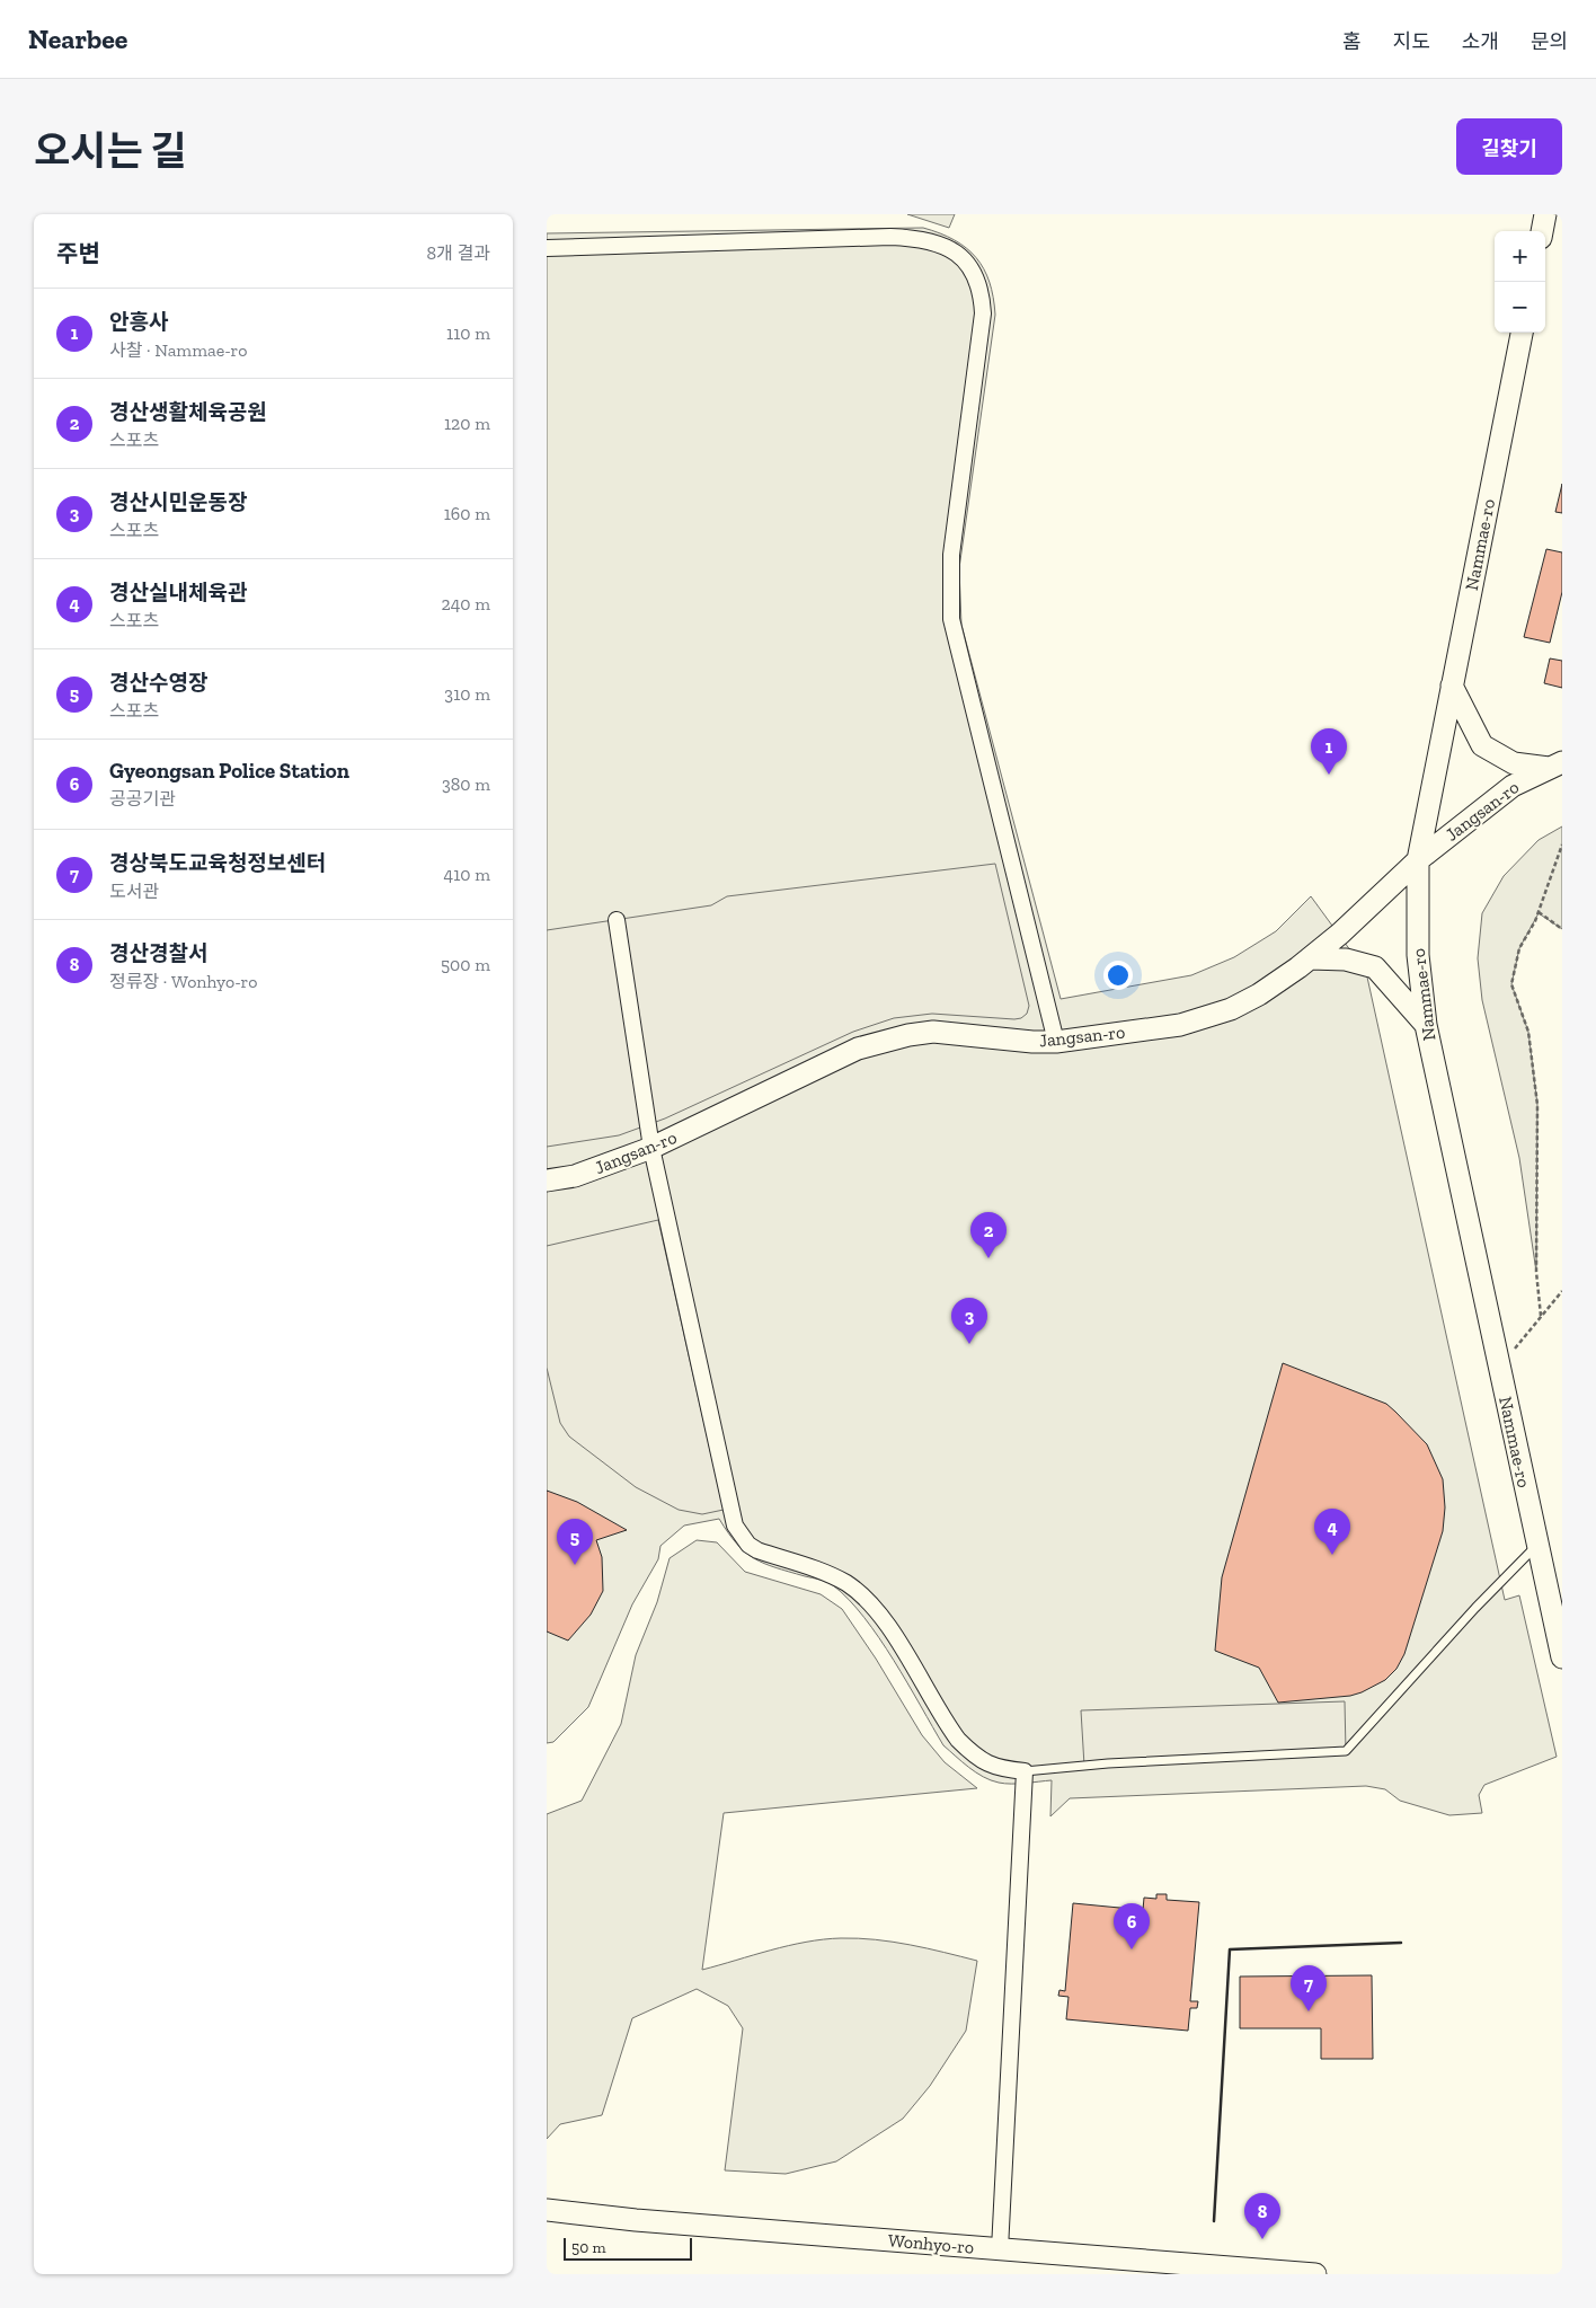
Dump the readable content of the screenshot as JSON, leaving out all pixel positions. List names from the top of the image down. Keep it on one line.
{"streets":{"street":["Nammae-ro","Jangsan-ro","Wonhyo-ro"]},"crossings":[["Nammae-ro","Jangsan-ro"]],"scale_bar":"50 m","page":{"header":"Nearbee","nav":["홈","지도","소개","문의"],"title":"오시는 길","buttons":"길찾기","heading":["주변","8개 결과"],"map_buttons":["+","−"],"list":[{"mark":"1","name":"안흥사","note":"사찰 · Nammae-ro","value":"110 m"},{"mark":"2","name":"경산생활체육공원","note":"스포츠","value":"120 m"},{"mark":"3","name":"경산시민운동장","note":"스포츠","value":"160 m"},{"mark":"4","name":"경산실내체육관","note":"스포츠","value":"240 m"},{"mark":"5","name":"경산수영장","note":"스포츠","value":"310 m"},{"mark":"6","name":"Gyeongsan Police Station","note":"공공기관","value":"380 m"},{"mark":"7","name":"경상북도교육청정보센터","note":"도서관","value":"410 m"},{"mark":"8","name":"경산경찰서","note":"정류장 · Wonhyo-ro","value":"500 m"}],"pins":["1","2","3","4","5","6","7","8"],"scale":"50 m"}}
